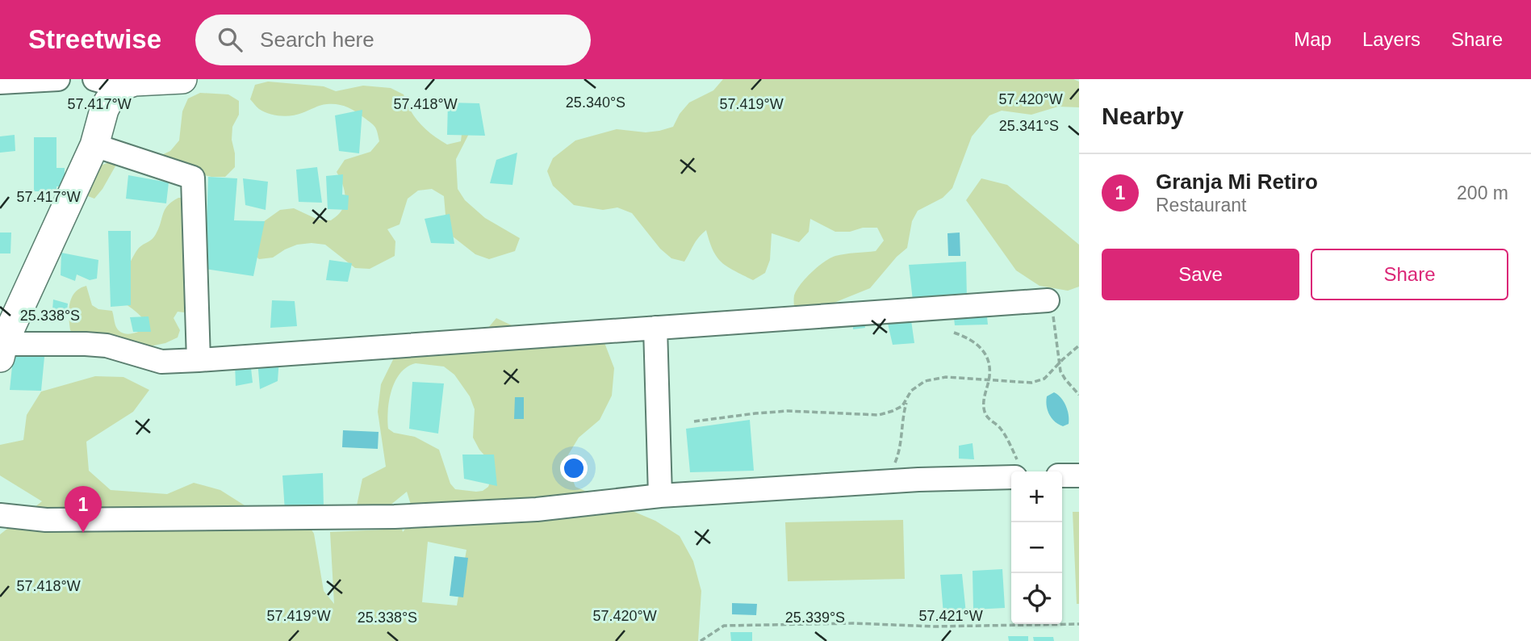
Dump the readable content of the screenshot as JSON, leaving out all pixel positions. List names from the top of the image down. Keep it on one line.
{"page":{"header":"Streetwise","search":"Search here","nav":["Map","Layers","Share"],"heading":"Nearby","list":[{"mark":"1","name":"Granja Mi Retiro","note":"Restaurant","value":"200 m"}],"buttons":["Save","Share"],"map_buttons":["+","−"],"pins":"1"},"coordinates":["57.420°W","25.340°S","57.417°W","57.418°W","57.419°W","25.341°S","25.338°S","57.421°W","25.339°S"]}
